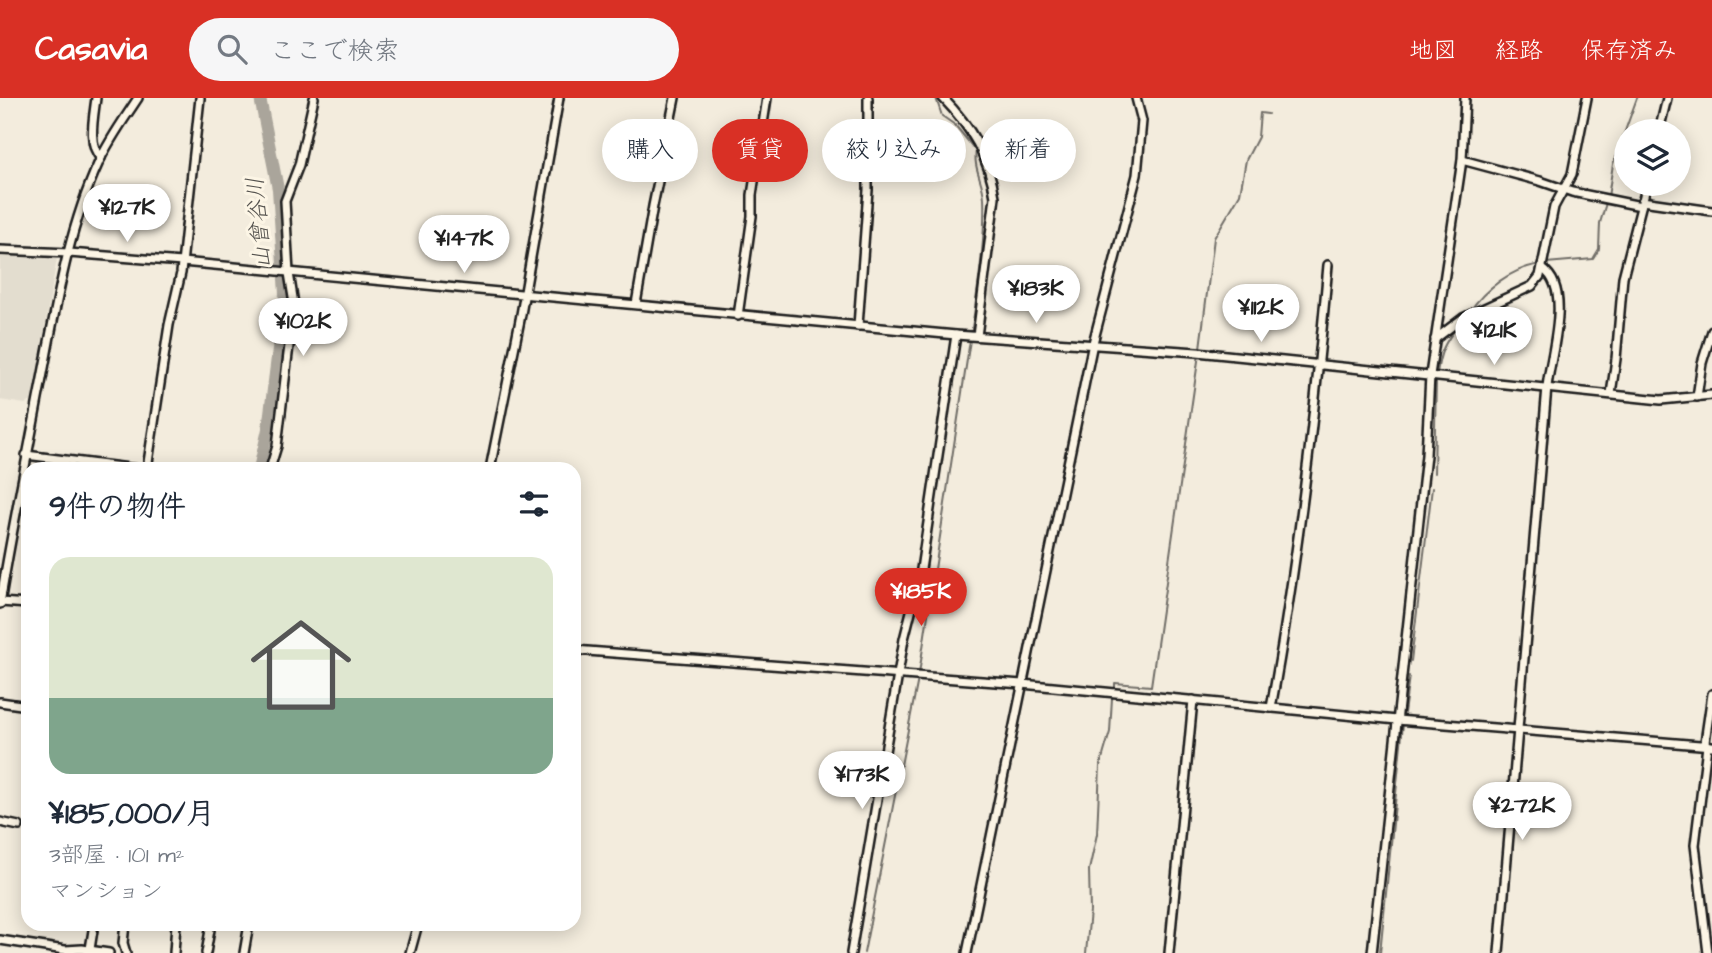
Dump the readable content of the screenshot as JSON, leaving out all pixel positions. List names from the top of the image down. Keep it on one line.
{"water":["山曾谷川"],"page":{"header":"Casavia","search":"ここで検索","nav":["地図","経路","保存済み"],"chip":["購入","賃貸","絞り込み","新着"],"price":["¥127K","¥147K","¥183K","¥112K","¥102K","¥121K","¥185K","¥173K","¥272K"],"heading":"9件の物件","list":[{"name":"¥185,000/月","note":"3部屋 · 101 m² · マンション"}]}}
